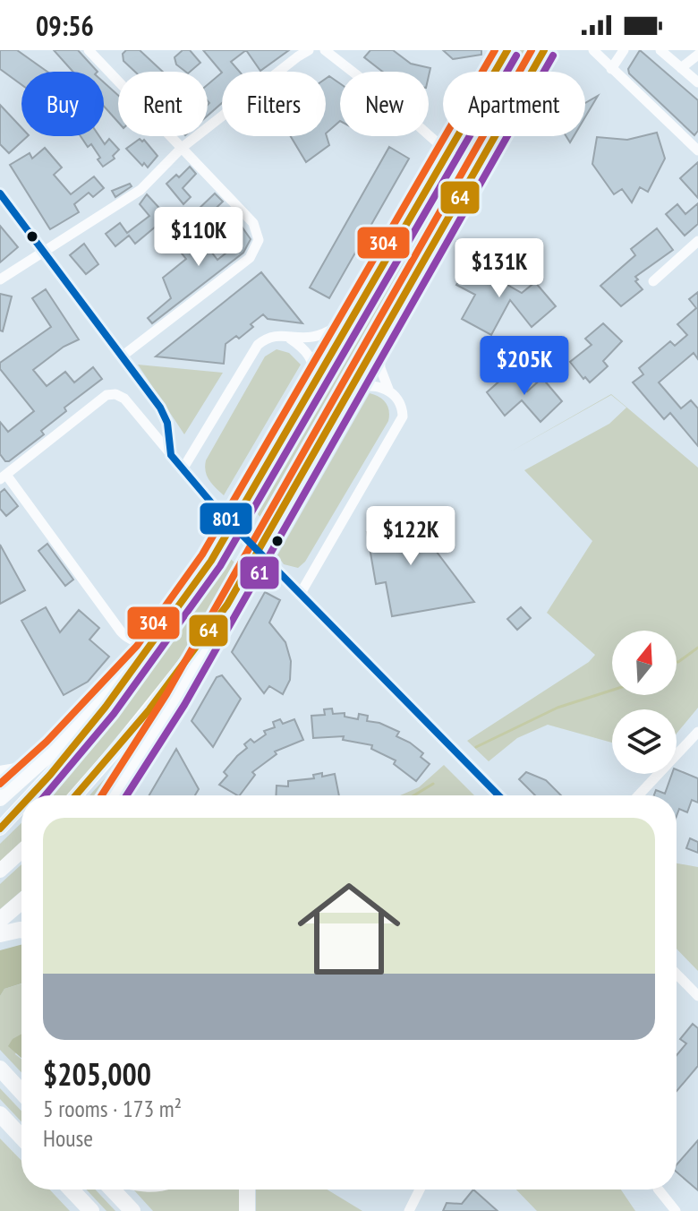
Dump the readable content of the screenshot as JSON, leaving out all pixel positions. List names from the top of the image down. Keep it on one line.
{"lines":["transit line 64","transit line 304","transit line 61","transit line 801"],"north":"top","page":{"status":"09:56","chip":["Buy","Rent","Filters","New","Apartment"],"price":["$110K","$131K","$205K","$122K"],"list":[{"name":"$205,000","note":"5 rooms · 173 m² · House"}]}}
